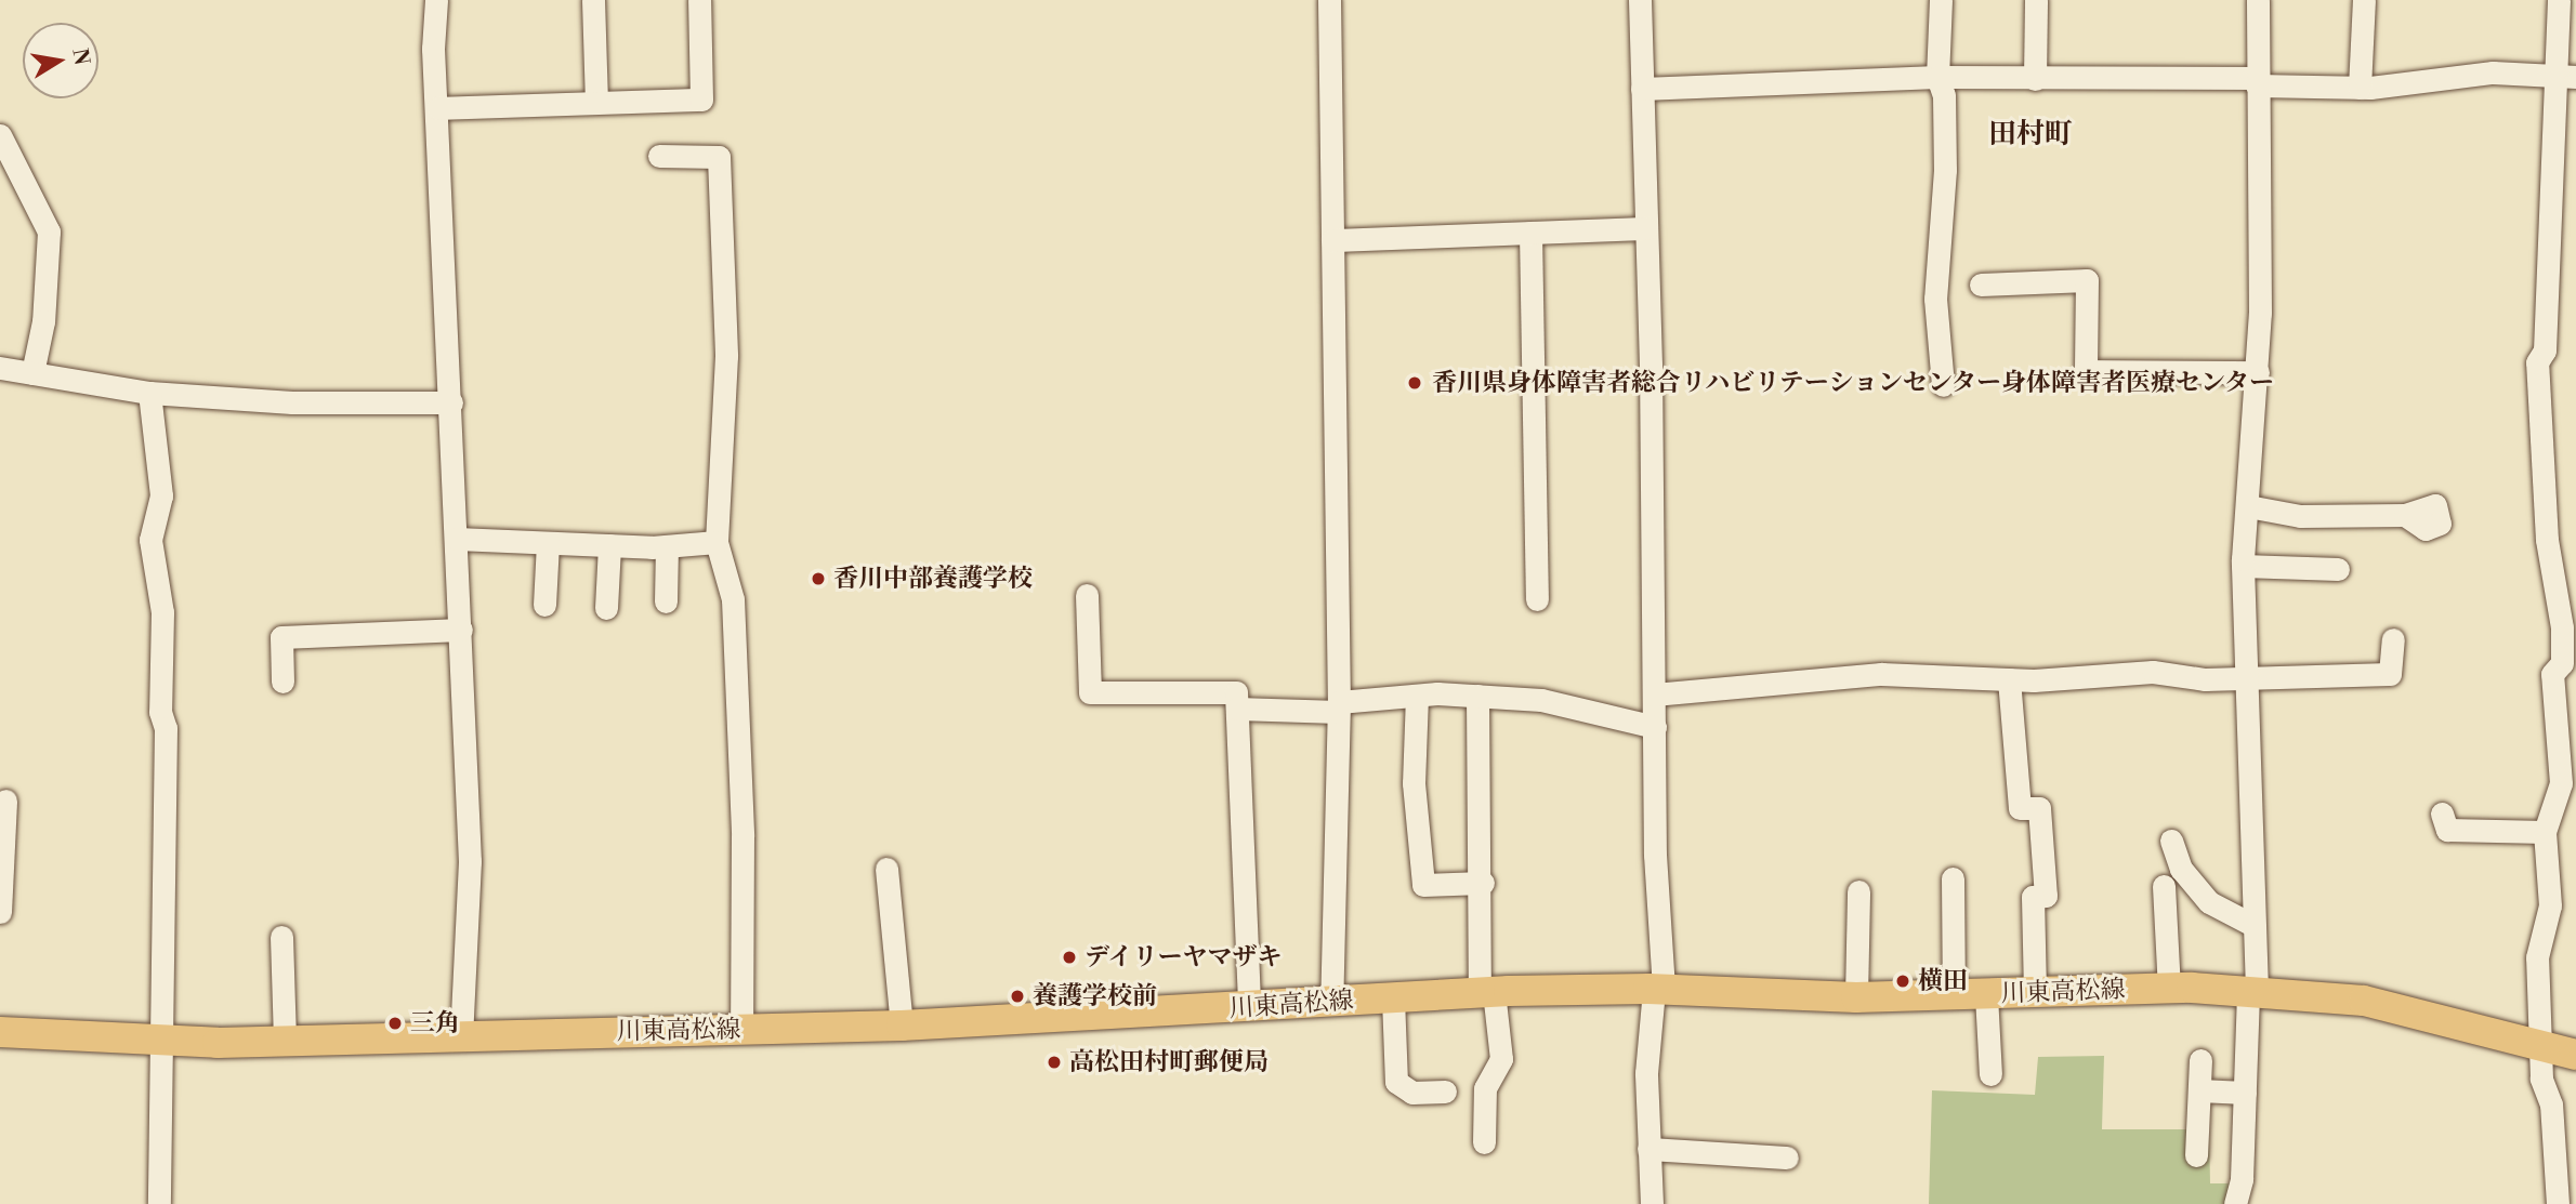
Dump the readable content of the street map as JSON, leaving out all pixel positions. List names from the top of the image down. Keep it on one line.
{"streets":{"main road":["川東高松線"]},"districts":["田村町"],"places":["香川県身体障害者総合リハビリテーションセンター身体障害者医療センター","香川中部養護学校","デイリーヤマザキ","横田","養護学校前","三角","高松田村町郵便局"],"north":"right"}
